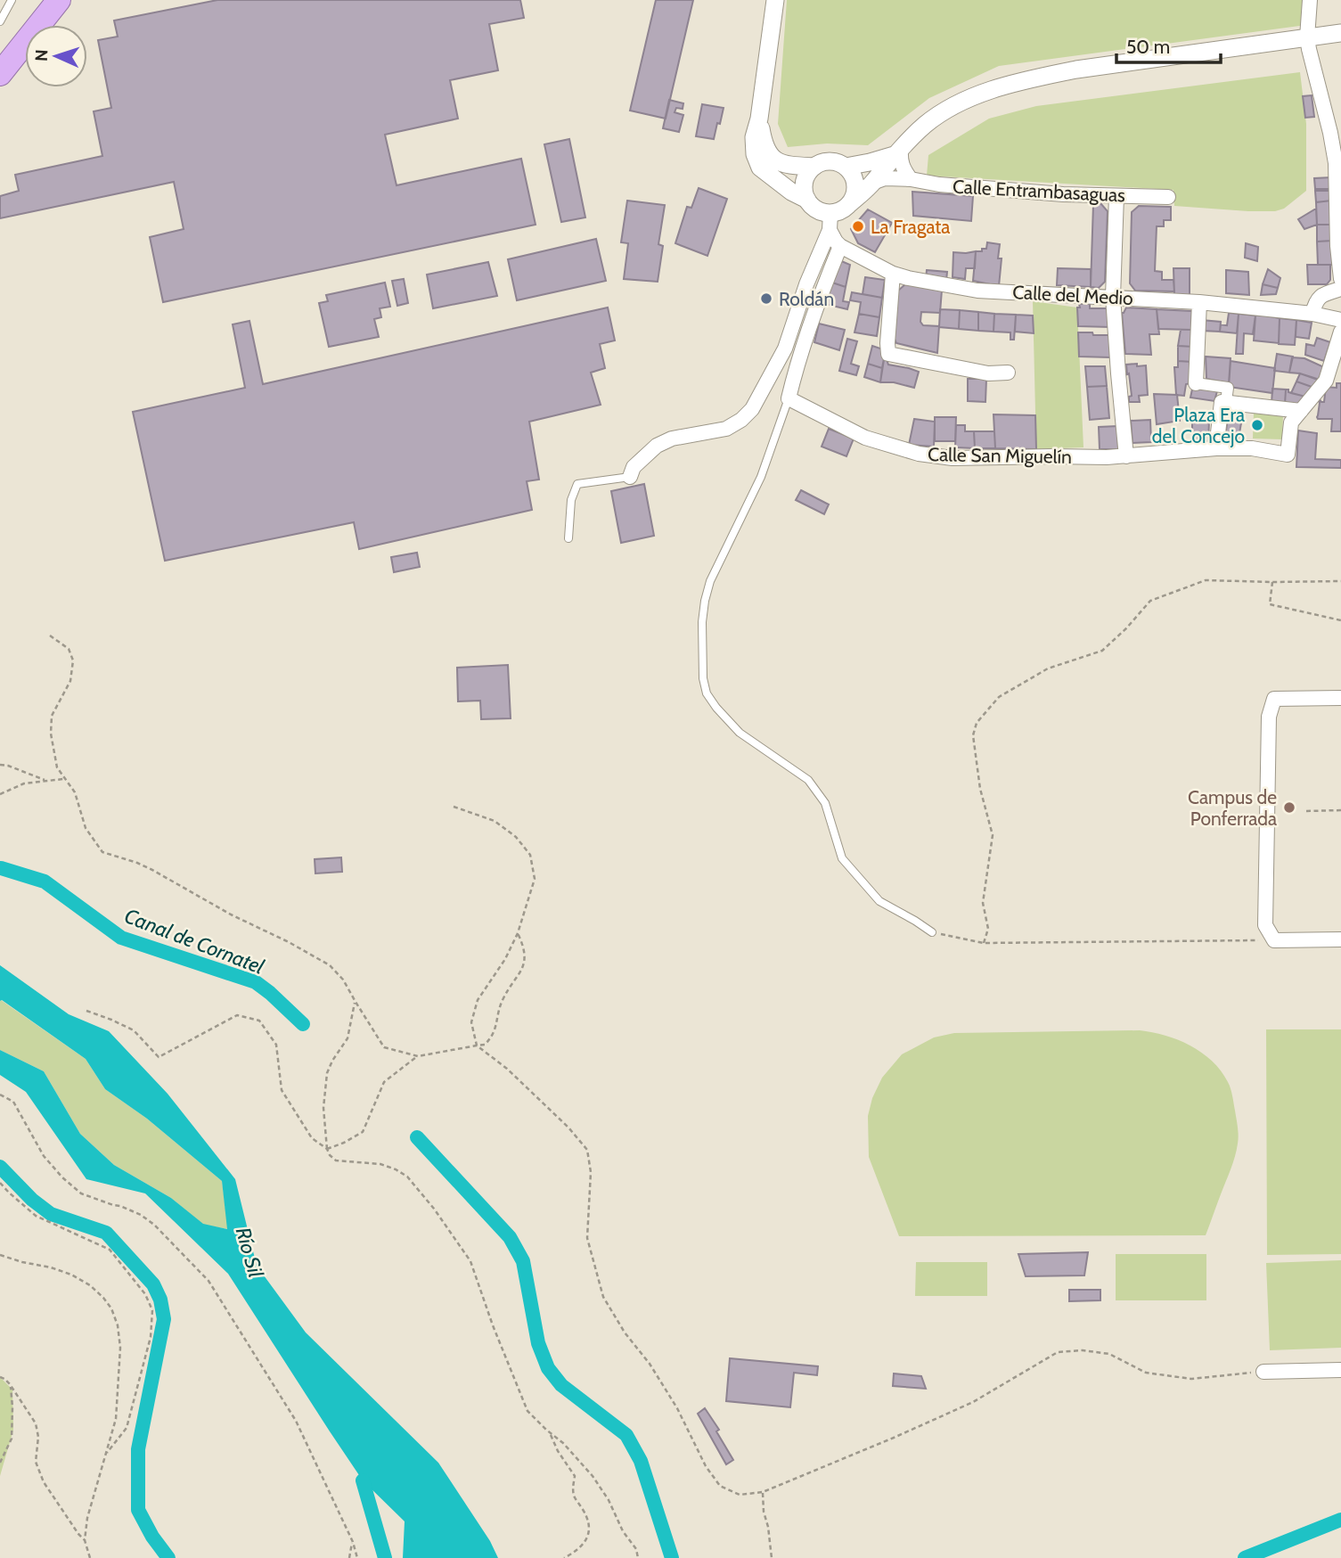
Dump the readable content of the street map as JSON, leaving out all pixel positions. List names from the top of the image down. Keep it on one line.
{"streets":{"street":["Calle Entrambasaguas","Calle del Medio","Calle San Miguelín"]},"water":["Canal de Cornatel","Río Sil"],"places":["La Fragata","Roldán","Plaza Era del Concejo","Campus de Ponferrada"],"scale_bar":"50 m","north":"left"}
